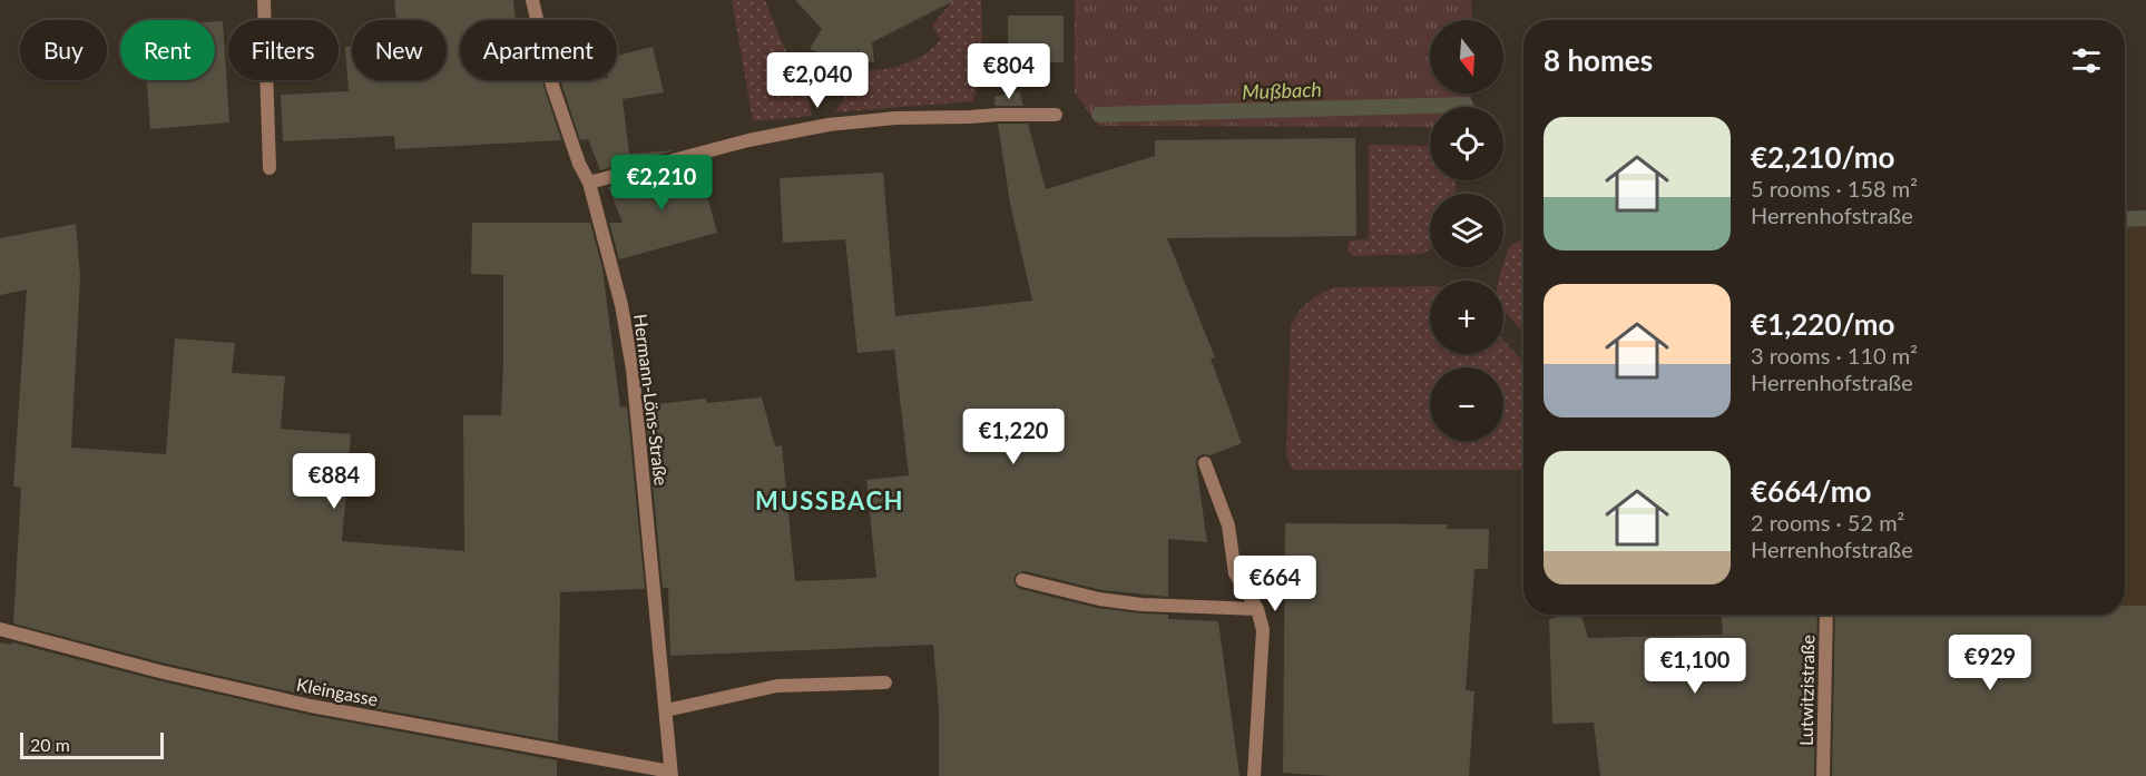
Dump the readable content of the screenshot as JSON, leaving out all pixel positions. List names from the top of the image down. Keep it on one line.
{"streets":{"street":["Hermann-Löns-Straße","Lutwitzistraße","Kleingasse"]},"crossings":[["Hermann-Löns-Straße","Kleingasse"]],"districts":["MUSSBACH"],"water":["Mußbach"],"scale_bar":"20 m","north":"bottom","page":{"map_buttons":["+","−"],"chip":["Buy","Rent","Filters","New","Apartment"],"heading":"8 homes","price":["€804","€2,040","€2,210","€1,220","€884","€664","€929","€1,100"],"list":[{"name":"€2,210/mo","note":"5 rooms · 158 m² · Herrenhofstraße"},{"name":"€1,220/mo","note":"3 rooms · 110 m² · Herrenhofstraße"},{"name":"€664/mo","note":"2 rooms · 52 m² · Herrenhofstraße"}],"scale":"20 m"}}
